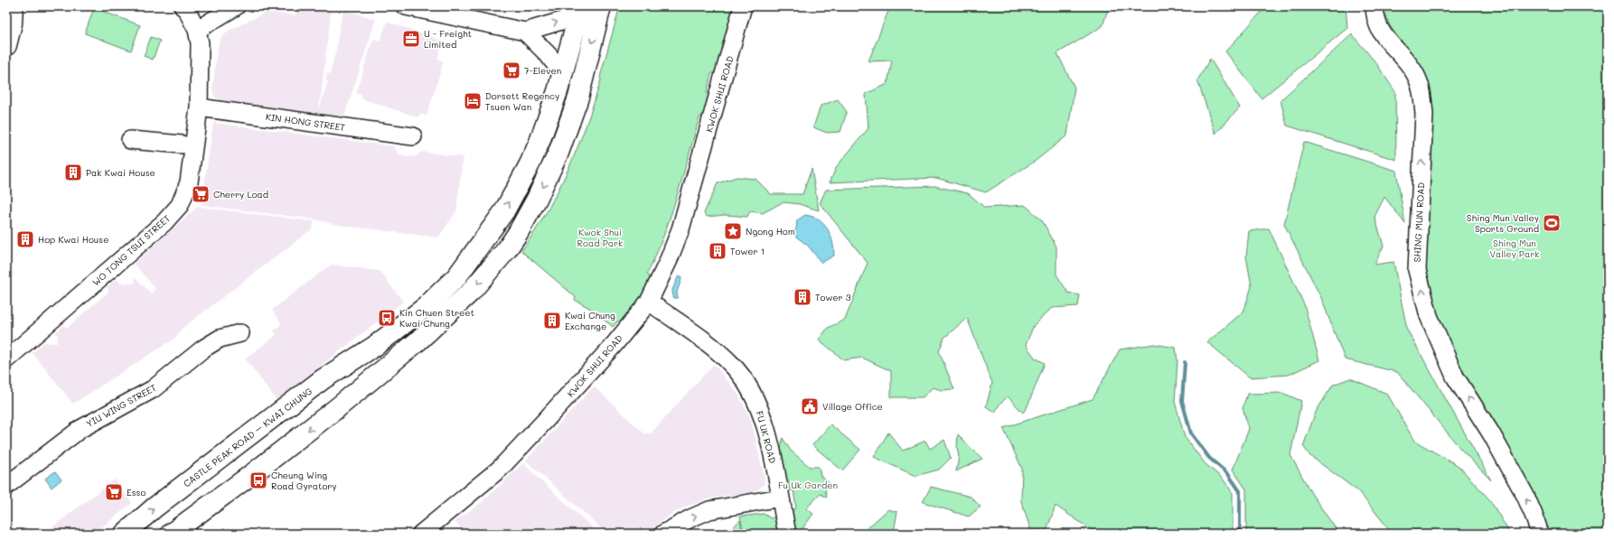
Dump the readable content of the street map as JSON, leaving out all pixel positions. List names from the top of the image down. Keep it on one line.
{"streets":{"main road":["CASTLE PEAK ROAD – KWAI CHUNG"],"street":["KWOK SHUI ROAD","KIN HONG STREET","SHING MUN ROAD","WO TONG TSUI STREET","YIU WING STREET","FU UK ROAD"]},"crossings":[["KWOK SHUI ROAD","FU UK ROAD"],["KIN HONG STREET","WO TONG TSUI STREET"]],"one_way":["SHING MUN ROAD"],"parks":["Kwok Shui Road Park","Shing Mun Valley Park","Fu Uk Garden"],"places":{"office":["U - Freight Limited"],"supermarket":["7-Eleven","Cherry Load","Esso"],"hotel":["Dorsett Regency Tsuen Wan"],"building":["Pak Kwai House","Hop Kwai House","Tower 1","Tower 3","Kwai Chung Exchange"],"sports":["Shing Mun Valley Sports Ground"],"place":["Ngong Hom"],"bus stop":["Kin Chuen Street Kwai Chung","Cheung Wing Road Gyratory"],"public building":["Village Office"]}}
